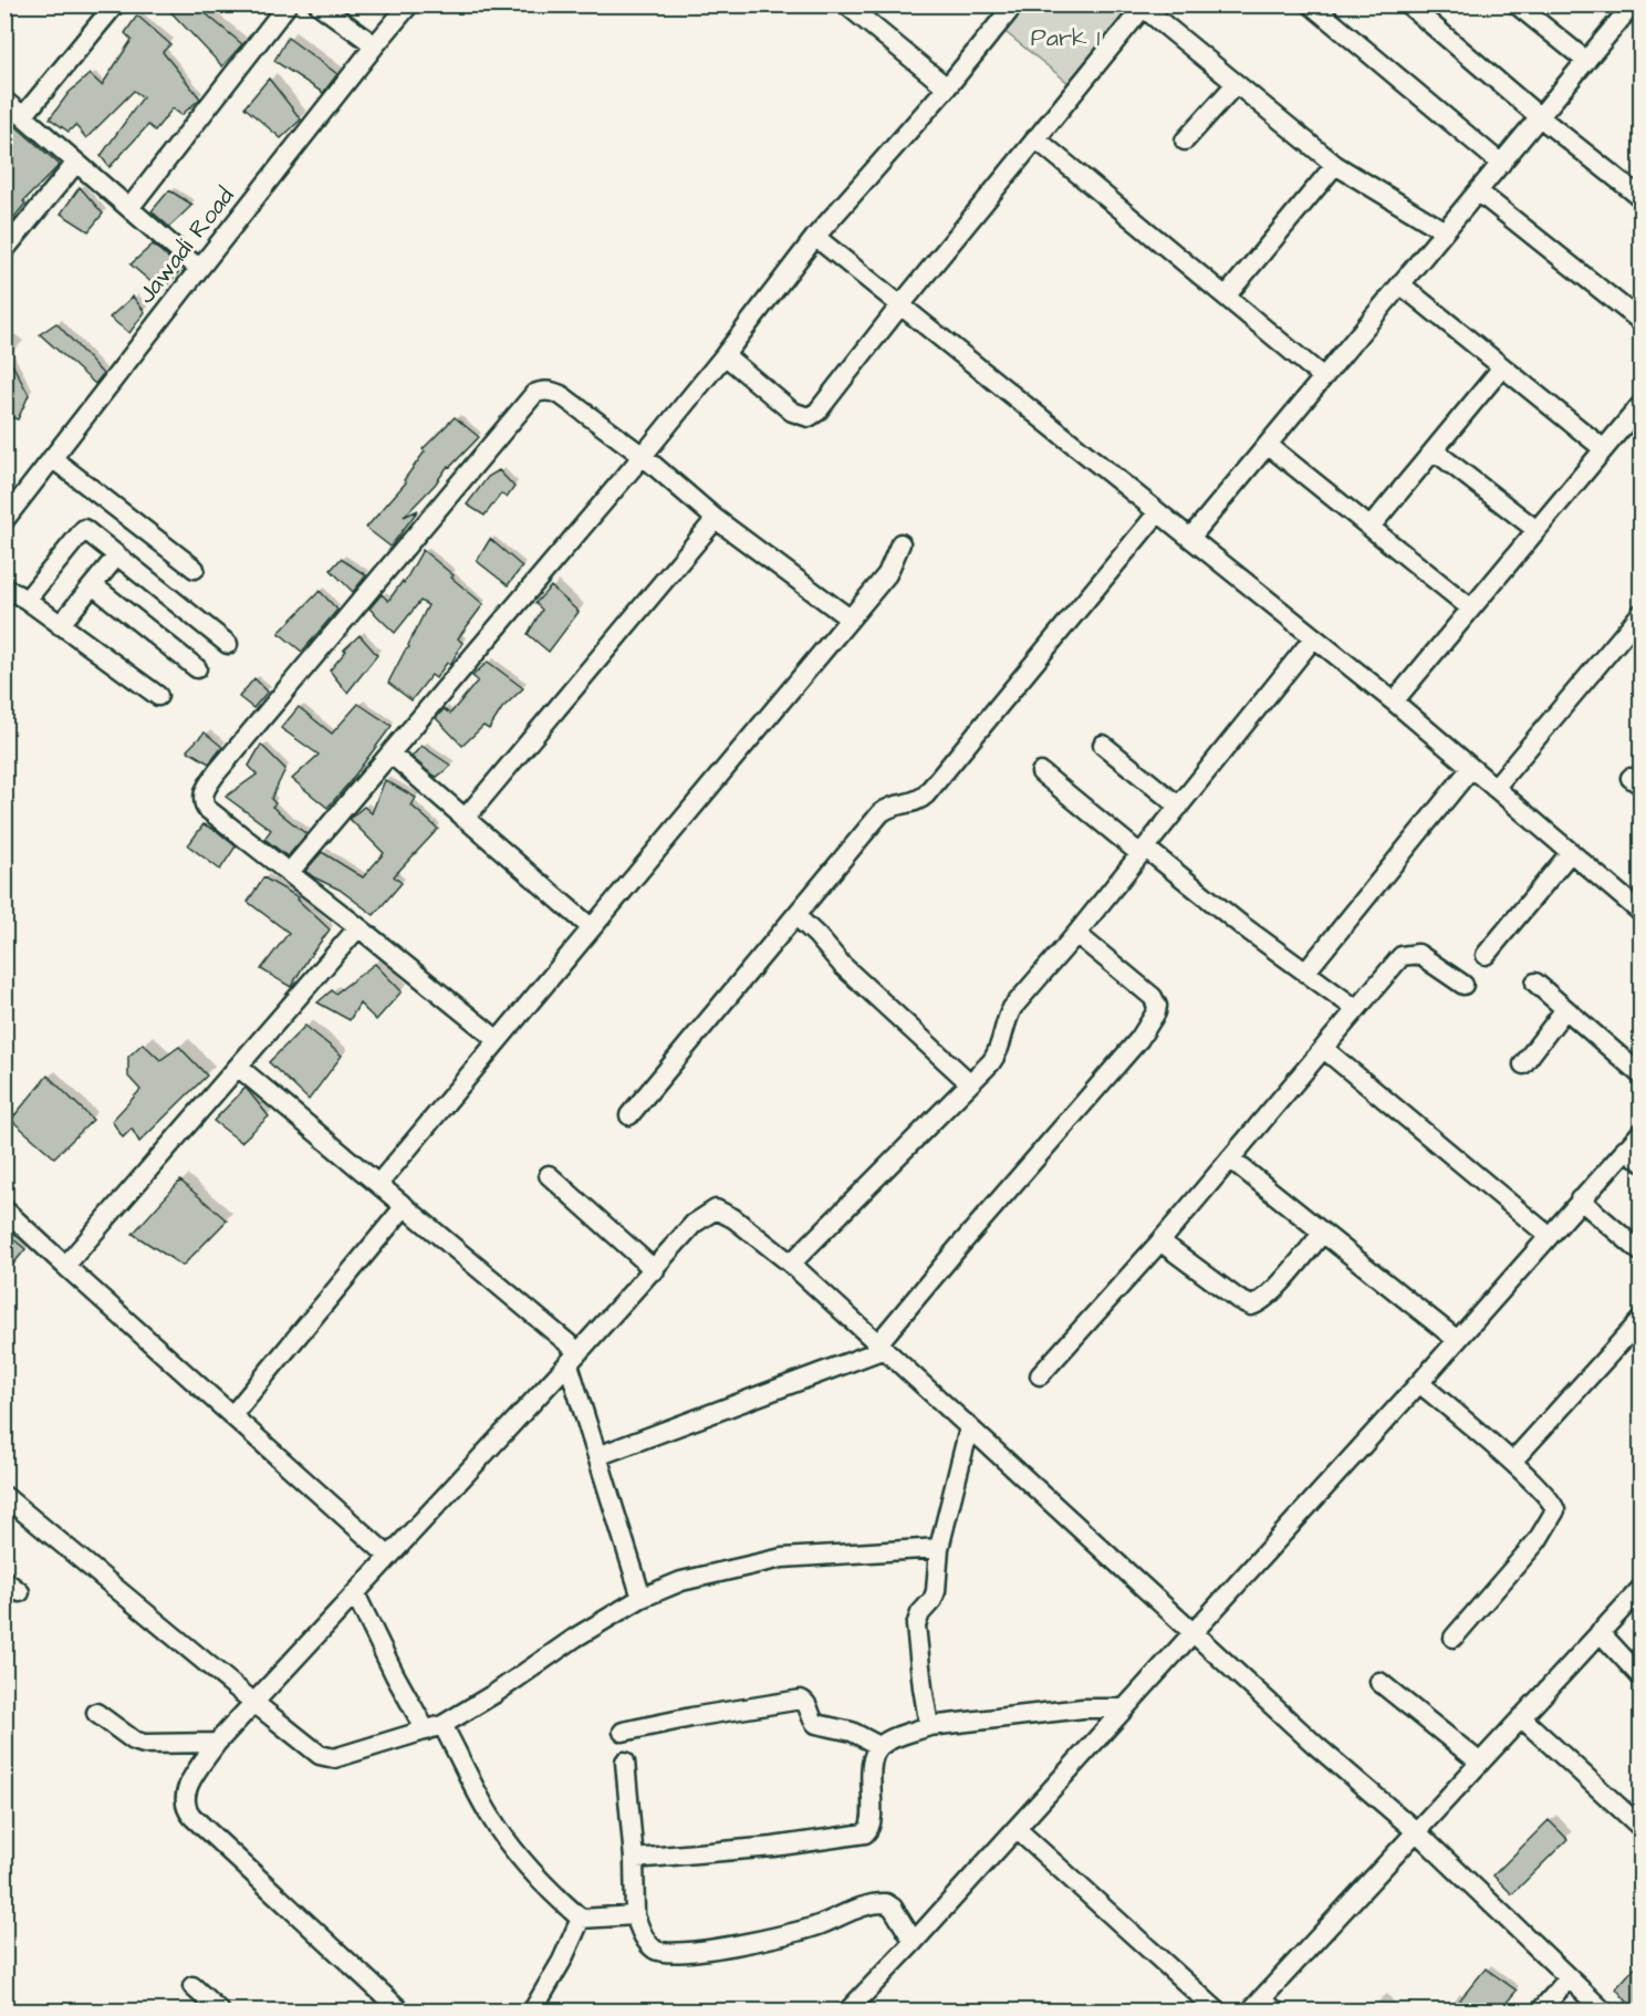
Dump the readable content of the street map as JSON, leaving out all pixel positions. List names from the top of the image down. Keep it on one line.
{"streets":{"street":["Jawadi Road"]},"parks":["Park 1"]}
